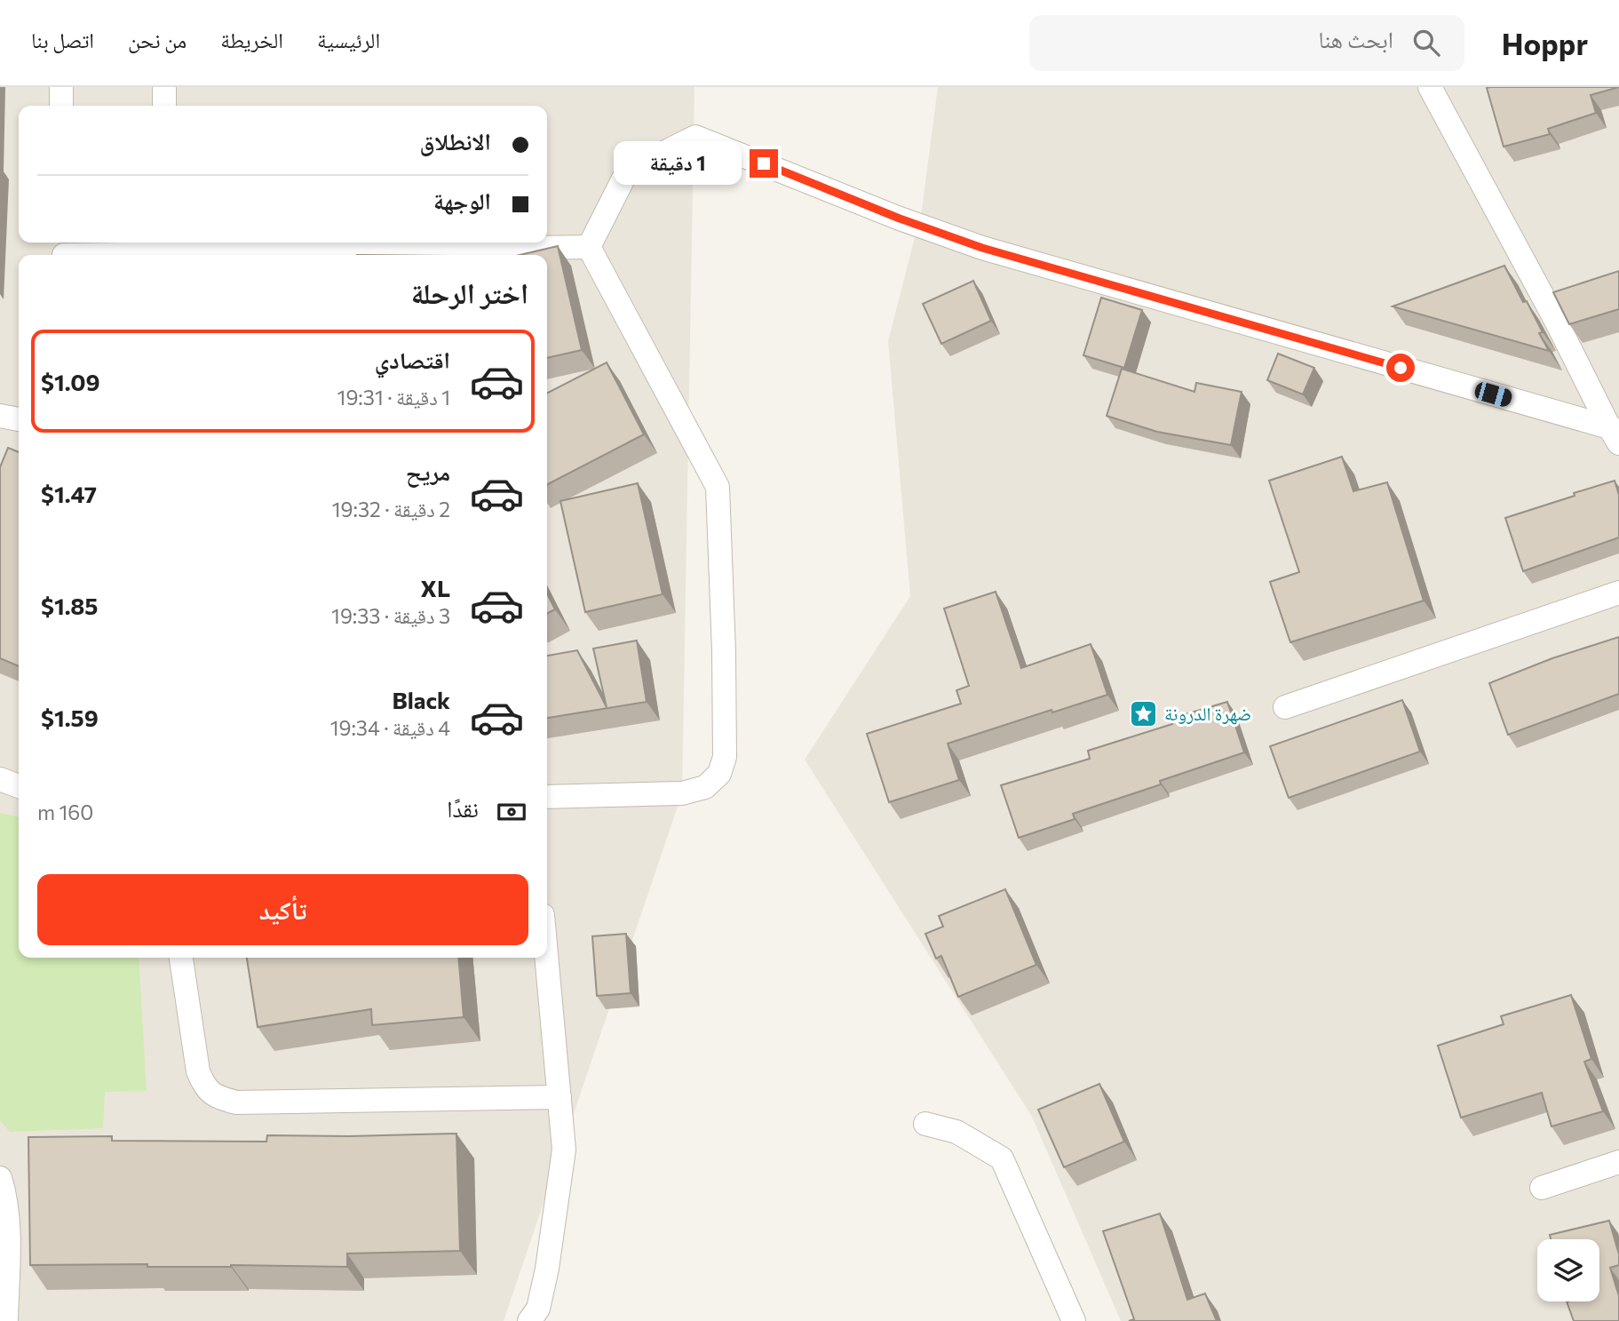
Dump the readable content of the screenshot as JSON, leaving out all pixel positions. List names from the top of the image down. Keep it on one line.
{"places":{"place":["ضهرة الدرونة"]},"page":{"header":"Hoppr","search":"ابحث هنا","nav":["الرئيسية","الخريطة","من نحن","اتصل بنا"],"banner":["الانطلاق","الوجهة"],"bubble":"1 دقيقة","heading":"اختر الرحلة","list":[{"name":"اقتصادي","note":"1 دقيقة · 19:31","value":"$1.09"},{"name":"مريح","note":"2 دقيقة · 19:32","value":"$1.47"},{"name":"XL","note":"3 دقيقة · 19:33","value":"$1.85"},{"name":"Black","note":"4 دقيقة · 19:34","value":"$1.59"}],"pay":["نقدًا","160 m"],"buttons":"تأكيد"}}
